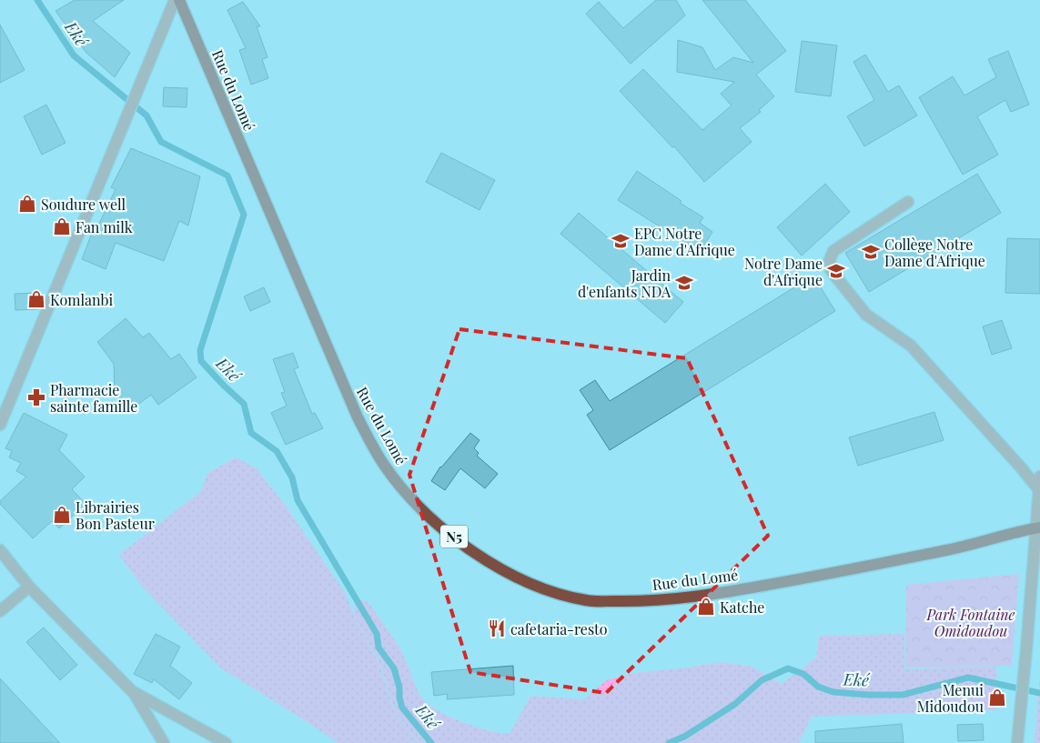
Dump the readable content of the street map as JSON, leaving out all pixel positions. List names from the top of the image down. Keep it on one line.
{"streets":{"main road":["Rue du Lomé","N5"]},"water":["Eké"],"parks":["Park Fontaine Omidoudou"],"places":{"shop":["Soudure well","Fan milk","Komlanbi","Librairies Bon Pasteur","Katche","Menui Midoudou"],"school or university":["EPC Notre Dame d'Afrique","Collège Notre Dame d'Afrique","Notre Dame d'Afrique","Jardin d'enfants NDA"],"pharmacy":["Pharmacie sainte famille"],"restaurant":["cafetaria-resto"]}}
